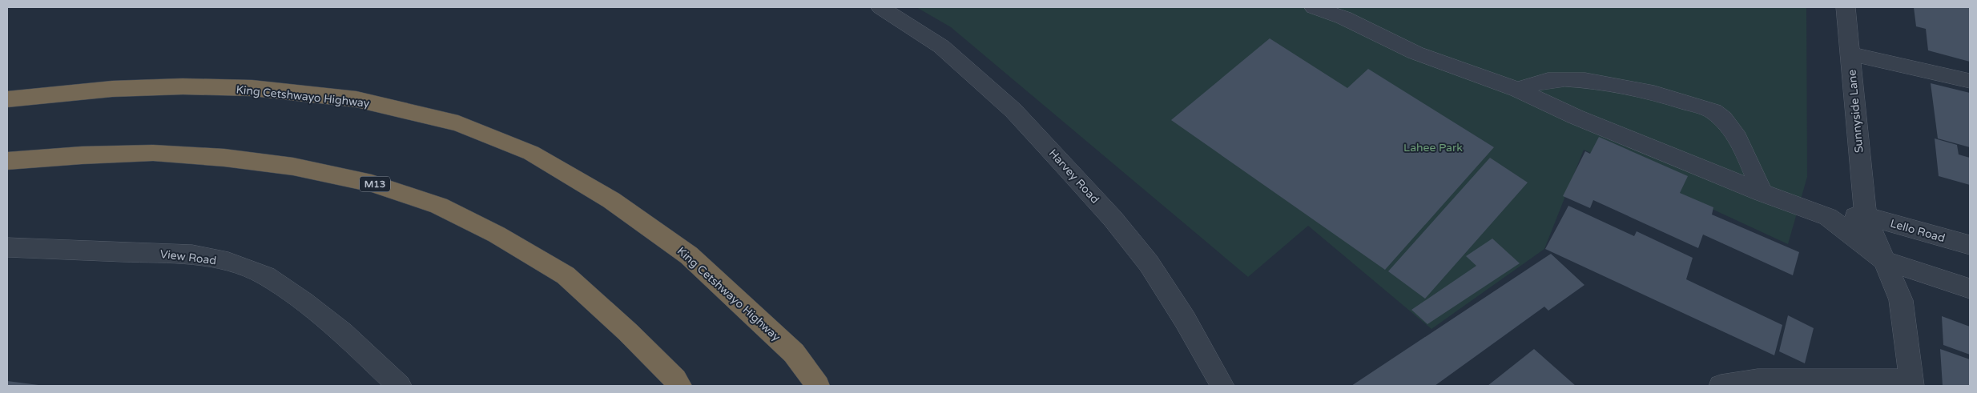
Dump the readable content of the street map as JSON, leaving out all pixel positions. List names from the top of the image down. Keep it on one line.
{"streets":{"highway":["King Cetshwayo Highway","M13"],"street":["Sunnyside Lane","Harvey Road","Lello Road","View Road"]},"crossings":[["Sunnyside Lane","Lello Road"]],"parks":["Lahee Park"]}
